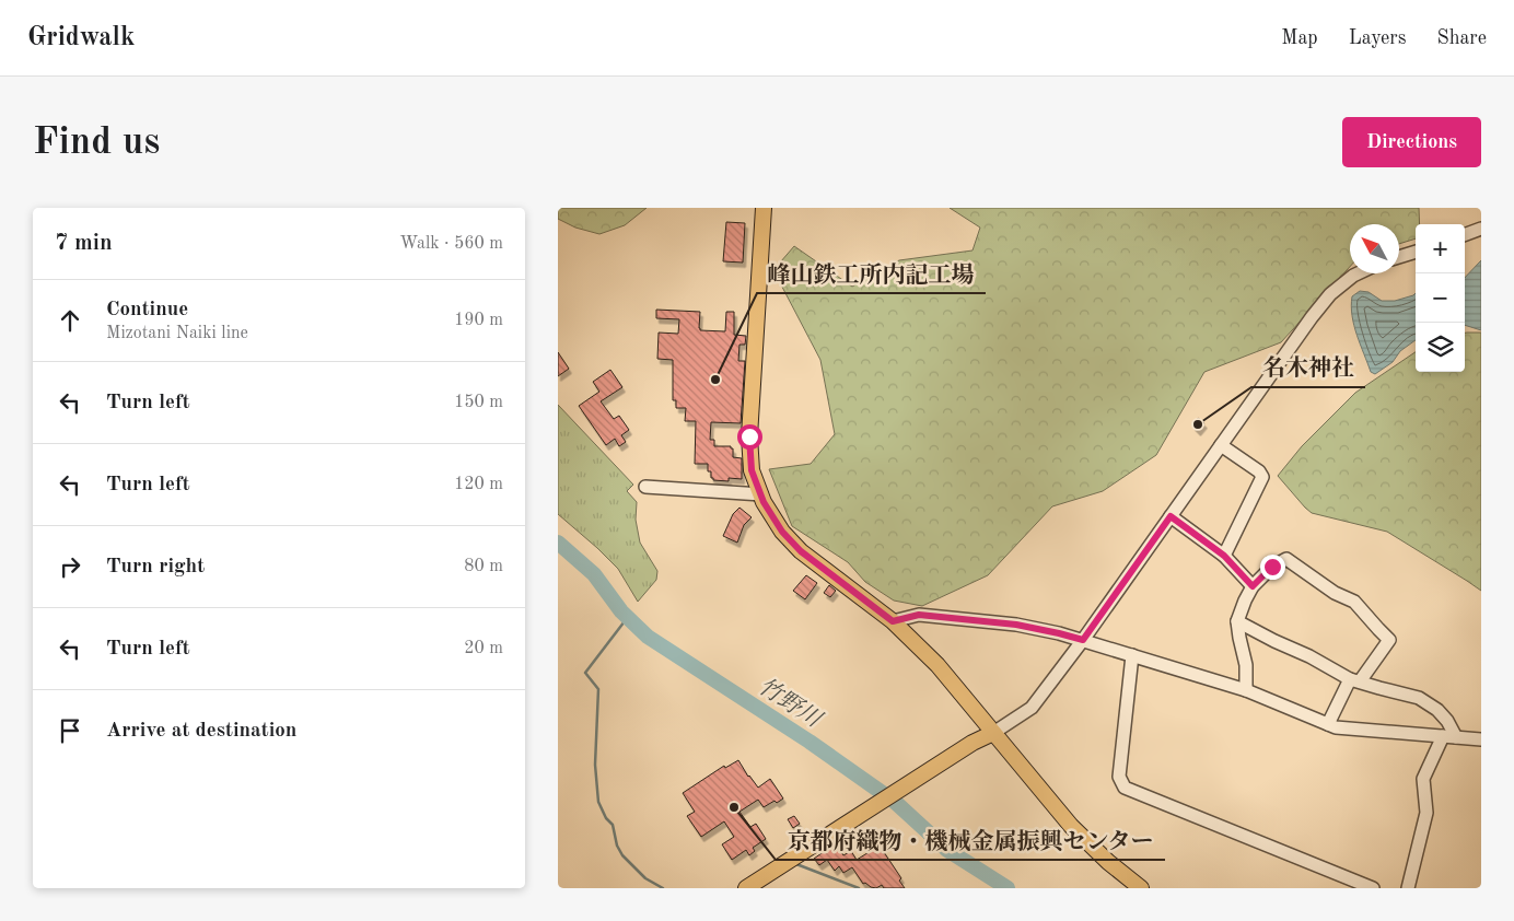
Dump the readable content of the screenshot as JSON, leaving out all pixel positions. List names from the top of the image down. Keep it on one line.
{"water":["竹野川"],"places":["峰山鉄工所内記工場","名木神社","京都府織物・機械金属振興センター"],"north":"top left","page":{"header":"Gridwalk","nav":["Map","Layers","Share"],"buttons":"Directions","title":"Find us","heading":["7 min","Walk · 560 m"],"map_buttons":["+","−"],"list":[["Continue","Mizotani Naiki line","190 m"],["Turn left","150 m"],["Turn left","120 m"],["Turn right","80 m"],["Turn left","20 m"],"Arrive at destination"]}}
